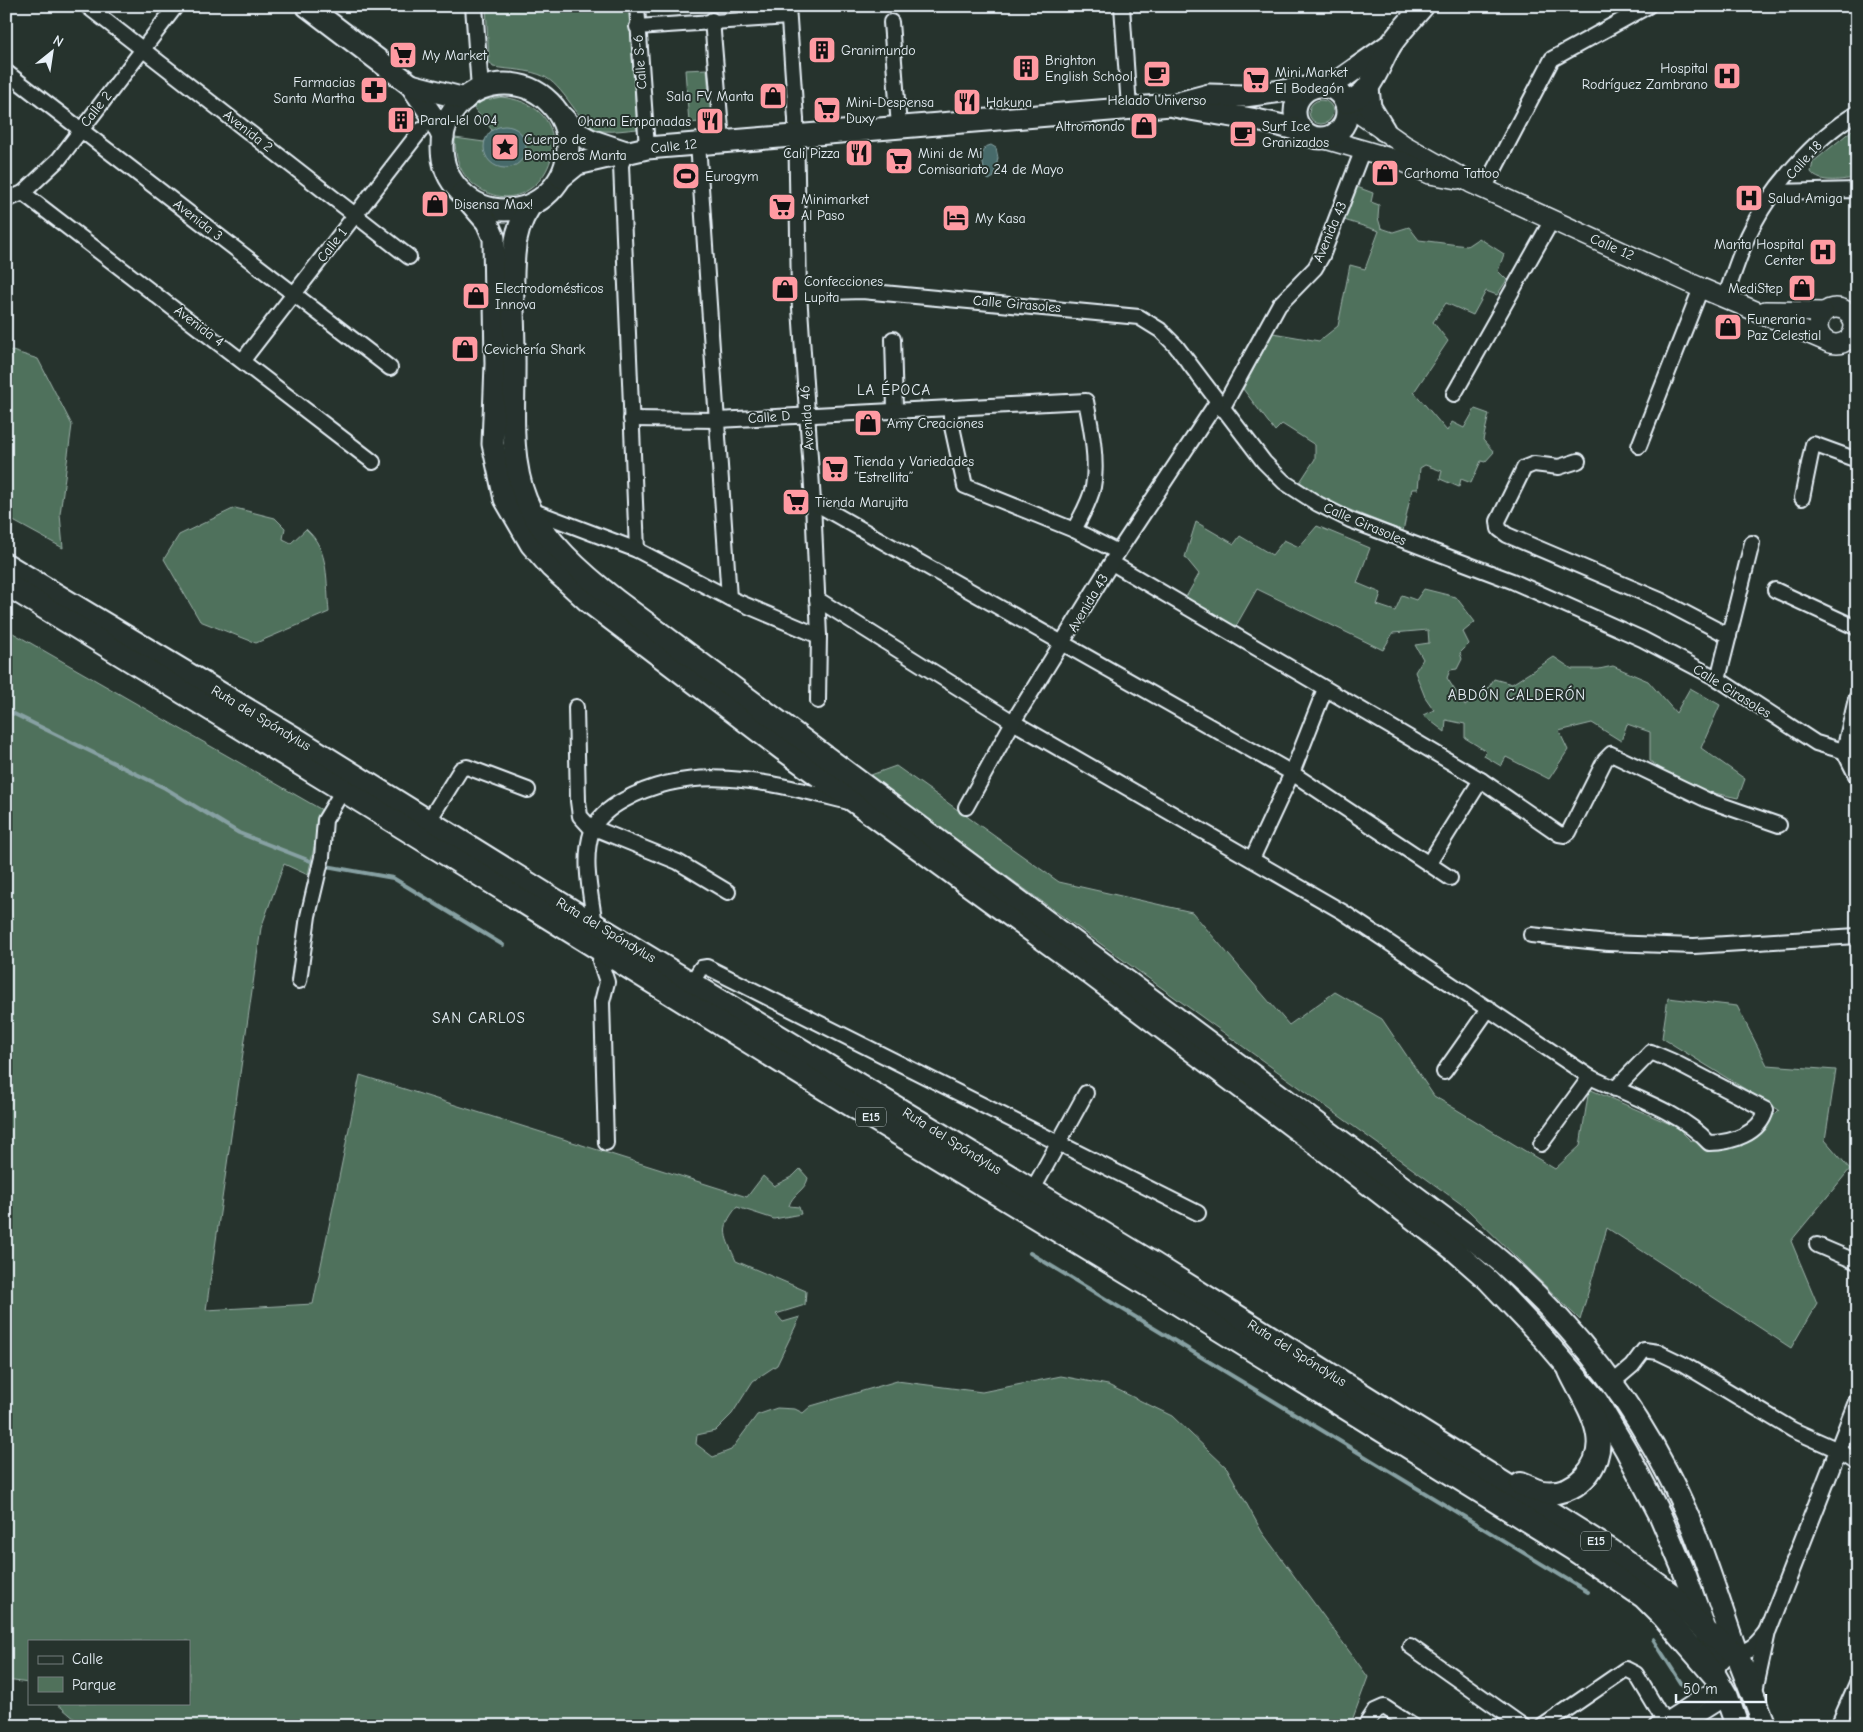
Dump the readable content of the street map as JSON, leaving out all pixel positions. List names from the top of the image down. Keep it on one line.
{"streets":{"highway":["Ruta del Spóndylus","E15"],"main road":["Calle 12"],"street":["Calle S-6","Calle 2","Avenida 2","Calle 18","Avenida 3","Avenida 43","Calle 1","Calle Girasoles","Avenida 4","Calle D","Avenida 46"]},"crossings":[["Calle S-6","Calle 12"],["Calle 2","Avenida 2"],["Calle 2","Avenida 3"],["Calle 2","Avenida 4"],["Avenida 2","Calle 1"],["Calle 12","Calle 18"],["Calle 12","Avenida 43"],["Calle 12","Avenida 46"],["Avenida 3","Calle 1"],["Avenida 43","Calle Girasoles"],["Calle 1","Avenida 4"],["Calle Girasoles","Avenida 46"],["Calle D","Avenida 46"]],"districts":["LA ÉPOCA","ABDÓN CALDERÓN","SAN CARLOS"],"places":{"building":["Granimundo","Brighton English School","Paral-lel 004"],"supermarket":["My Market","Mini Market El Bodegón","Mini-Despensa Duxy","Mini de Mi Comisariato 24 de Mayo","Minimarket Al Paso","Tienda y Variedades “Estrellita”","Tienda Marujita"],"cafe":["Helado Universo","Surf Ice Granizados"],"hospital":["Hospital Rodríguez Zambrano","Salud Amiga","Manta Hospital Center"],"pharmacy":["Farmacias Santa Martha"],"shop":["Sala FV Manta","Altromondo","Carhoma Tattoo","Disensa Max!","MediStep","Confecciones Lupita","Electrodomésticos Innova","Funeraria Paz Celestial","Cevichería Shark","Amy Creaciones"],"restaurant":["Hakuna","Ohana Empanadas","Cali Pizza"],"place":["Cuerpo de Bomberos Manta"],"sports":["Eurogym"],"hotel":["My Kasa"]},"legend":["Calle","Parque"],"scale_bar":"50 m","north":"top right"}
